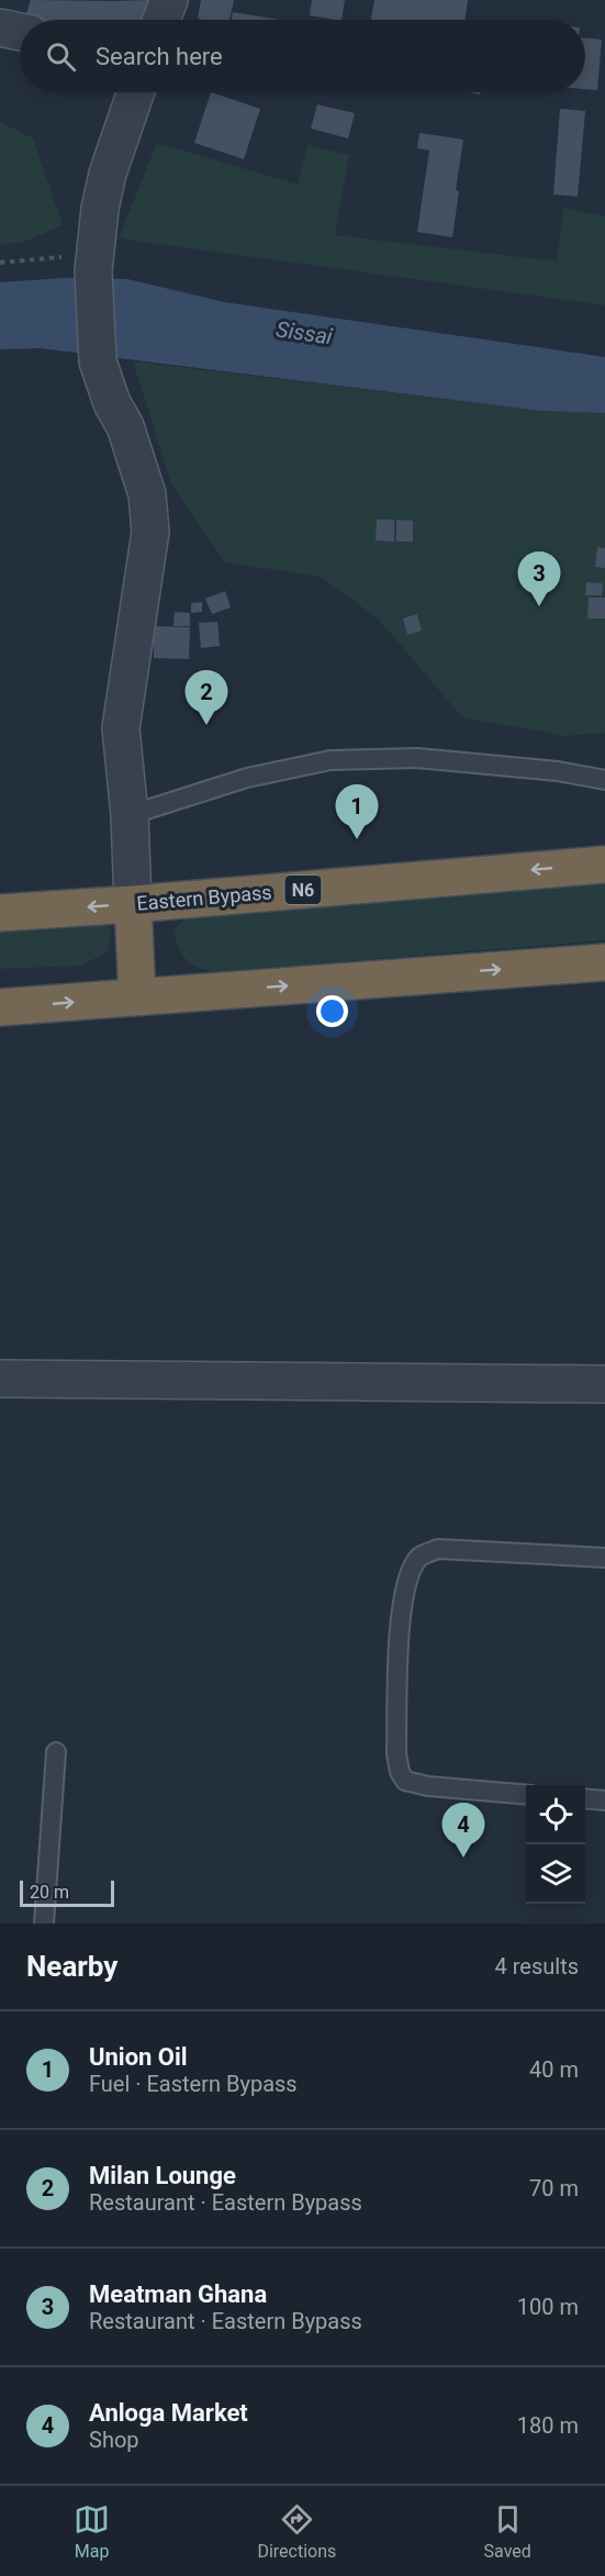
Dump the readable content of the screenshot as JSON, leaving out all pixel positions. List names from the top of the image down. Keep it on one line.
{"streets":{"highway":["N6","Eastern Bypass"]},"water":["Sissai"],"scale_bar":"20 m","page":{"search":"Search here","pins":["3","2","1","4"],"scale":"20 m","heading":["Nearby","4 results"],"list":[{"mark":"1","name":"Union Oil","note":"Fuel · Eastern Bypass","value":"40 m"},{"mark":"2","name":"Milan Lounge","note":"Restaurant · Eastern Bypass","value":"70 m"},{"mark":"3","name":"Meatman Ghana","note":"Restaurant · Eastern Bypass","value":"100 m"},{"mark":"4","name":"Anloga Market","note":"Shop","value":"180 m"}],"nav":["Map","Directions","Saved"]}}
